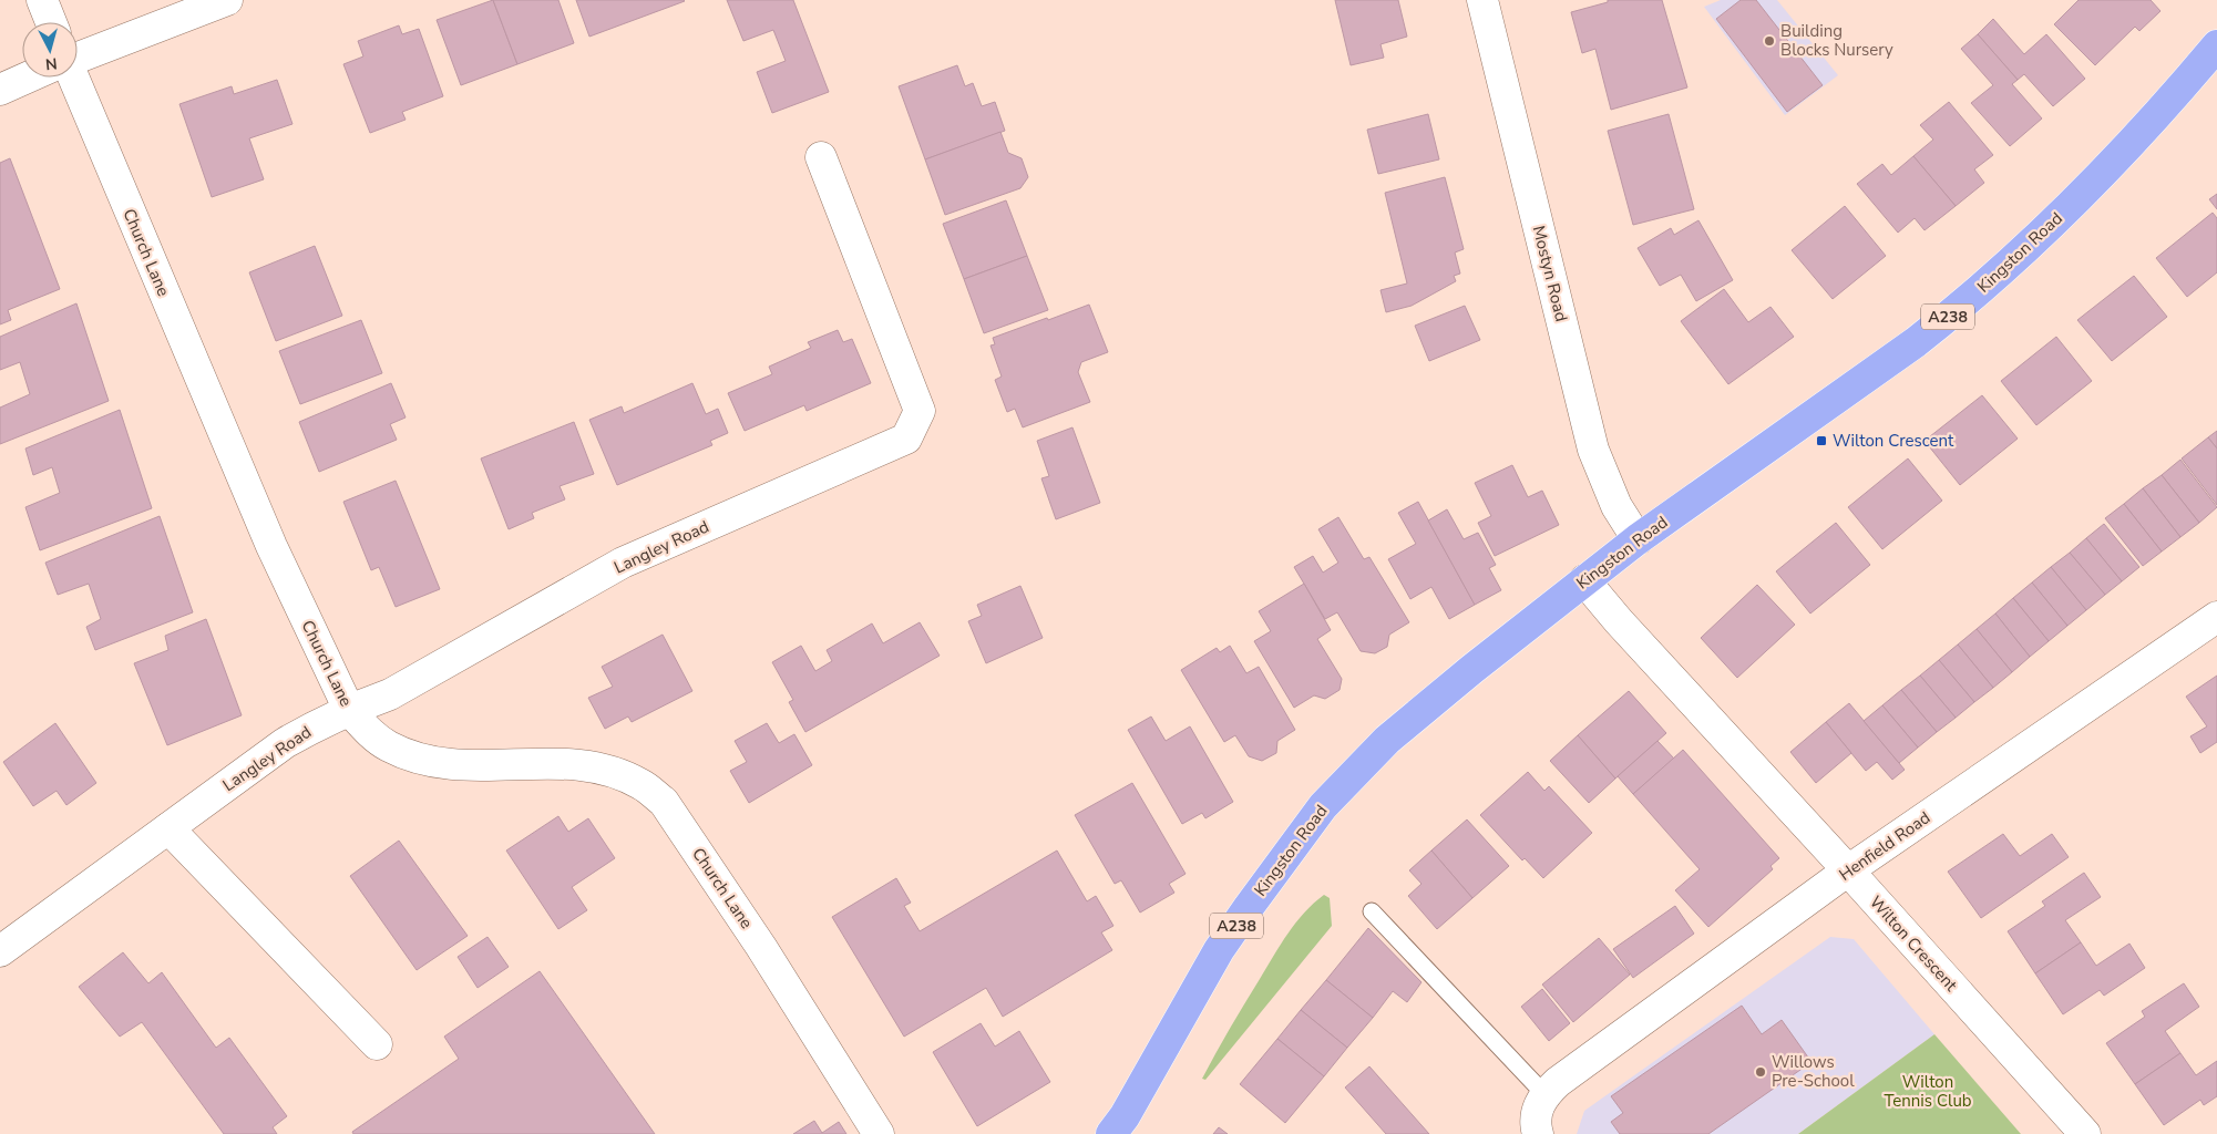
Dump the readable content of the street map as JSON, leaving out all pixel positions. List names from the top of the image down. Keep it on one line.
{"streets":{"main road":["Kingston Road","A238"],"street":["Church Lane","Mostyn Road","Langley Road","Henfield Road","Wilton Crescent"]},"crossings":[["Church Lane","Langley Road"],["Kingston Road","Mostyn Road"],["Kingston Road","Wilton Crescent"],["Henfield Road","Wilton Crescent"]],"parks":["Wilton Tennis Club"],"places":{"other":["Building Blocks Nursery","Willows Pre-School"],"transit":["Wilton Crescent"]},"north":"bottom"}
